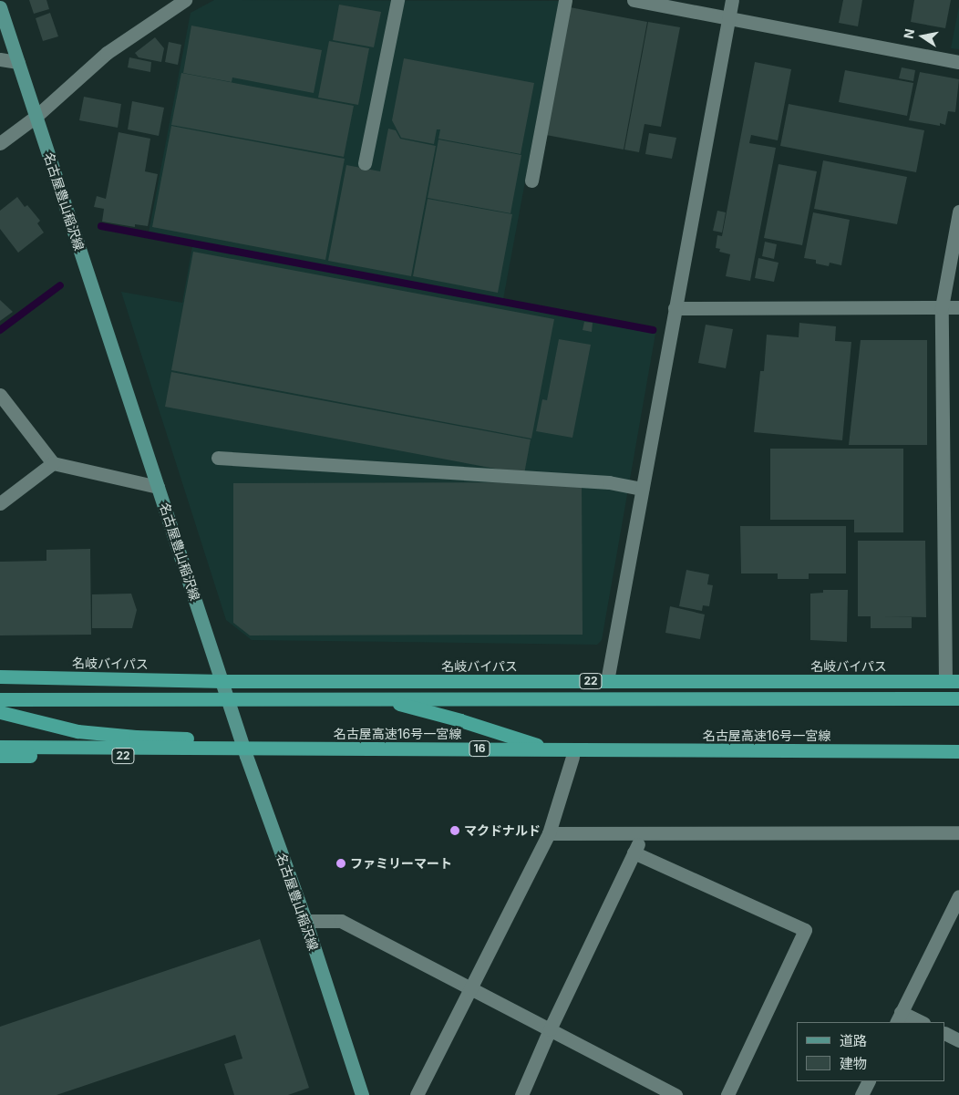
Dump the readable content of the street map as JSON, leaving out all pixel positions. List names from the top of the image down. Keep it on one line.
{"streets":{"highway":["名岐バイパス","22","名古屋高速16号一宮線","16"],"main road":["名古屋豊山稲沢線"]},"crossings":[["名古屋豊山稲沢線","名岐バイパス"],["名古屋豊山稲沢線","22"]],"places":["マクドナルド","ファミリーマート"],"legend":["道路","建物"],"north":"left"}
